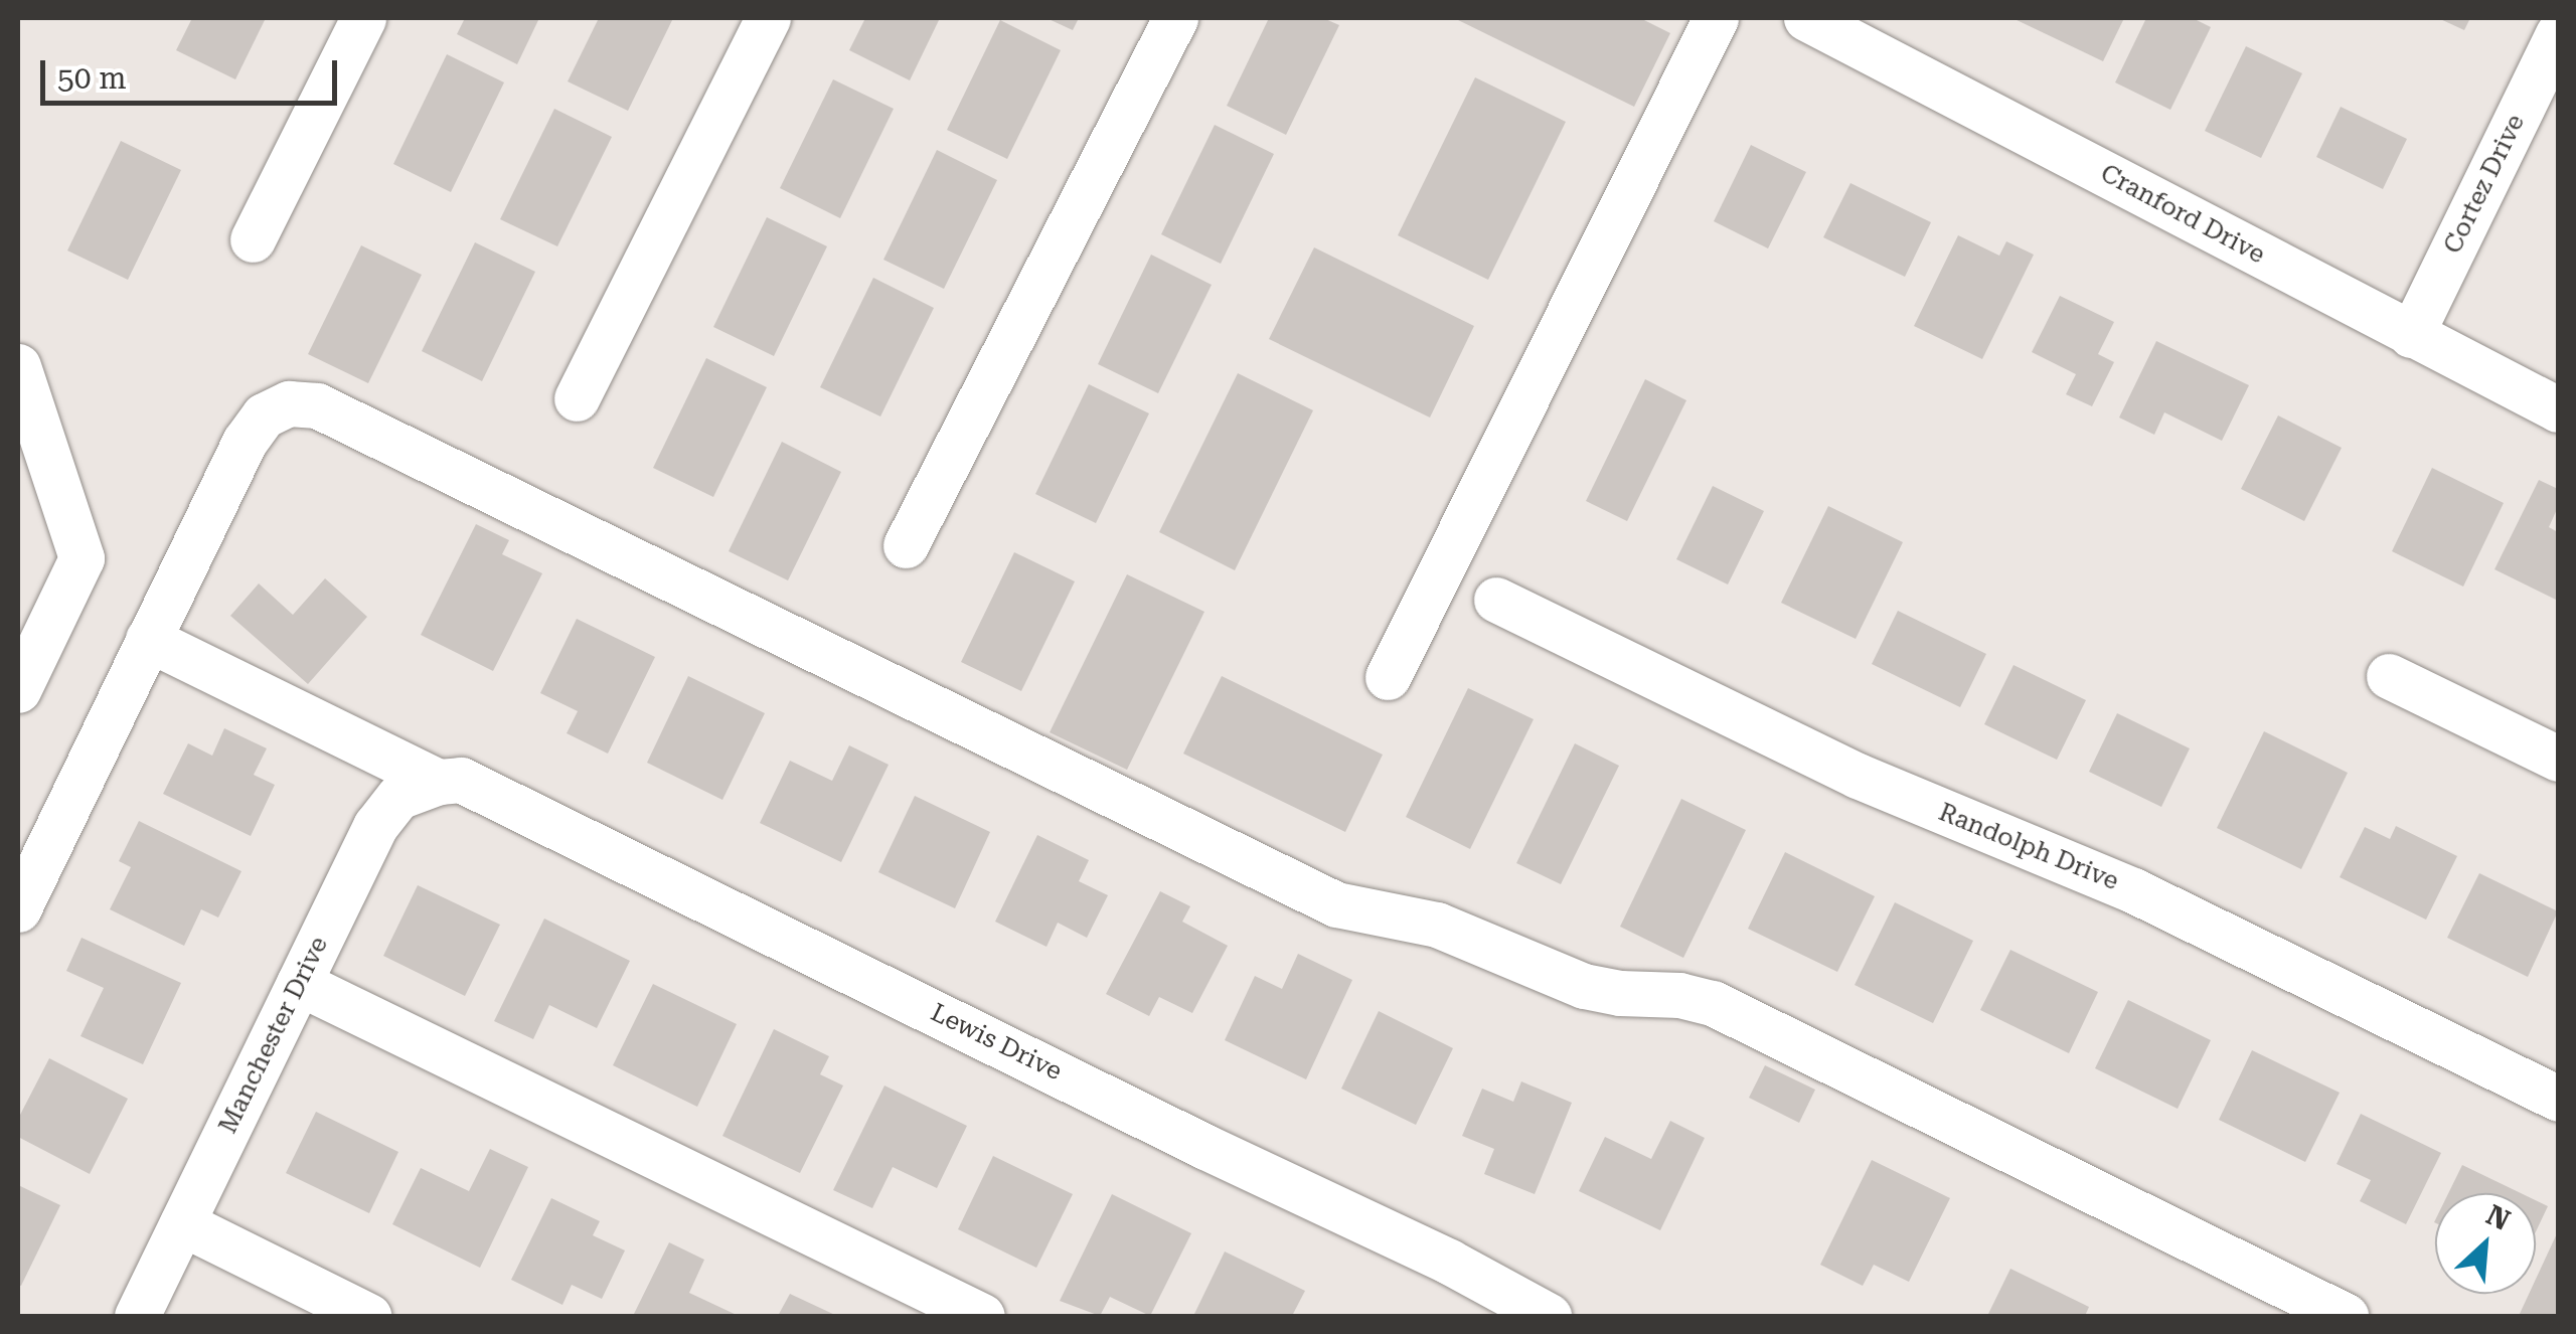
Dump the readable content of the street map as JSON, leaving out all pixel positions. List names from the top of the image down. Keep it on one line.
{"streets":{"street":["Cortez Drive","Cranford Drive","Randolph Drive","Manchester Drive","Lewis Drive"]},"crossings":[["Cortez Drive","Cranford Drive"],["Manchester Drive","Lewis Drive"]],"scale_bar":"50 m","north":"top right"}
